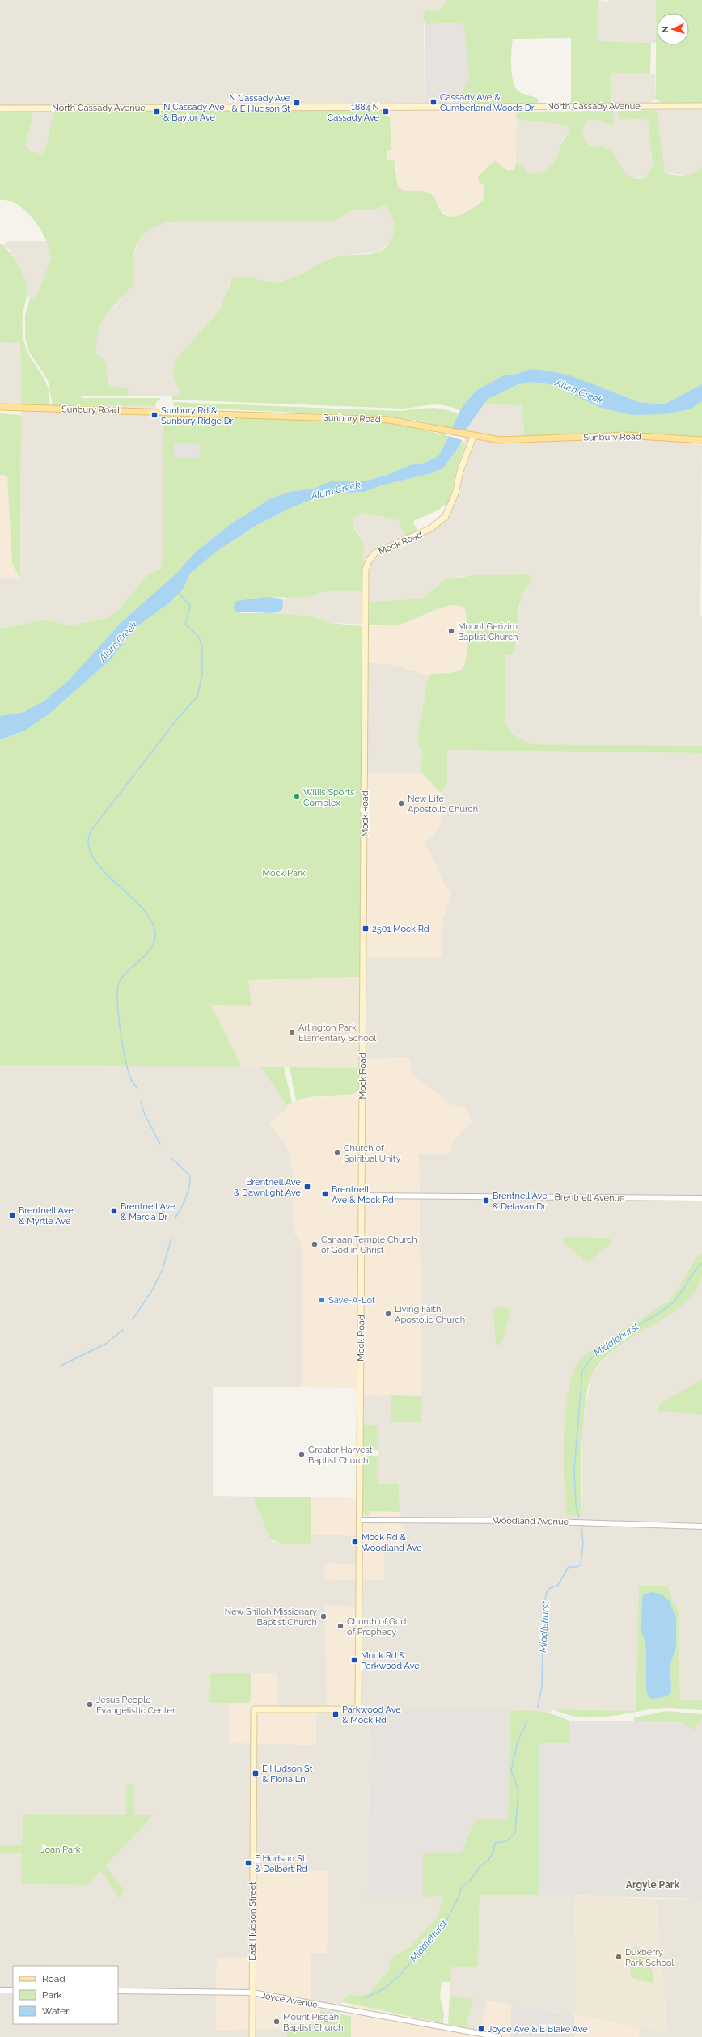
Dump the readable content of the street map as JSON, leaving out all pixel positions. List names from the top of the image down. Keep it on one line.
{"streets":{"main road":["North Cassady Avenue","Sunbury Road","Mock Road","East Hudson Street"],"street":["Brentnell Avenue","Woodland Avenue","Joyce Avenue"]},"crossings":[["Sunbury Road","Mock Road"],["Mock Road","Brentnell Avenue"],["Mock Road","Woodland Avenue"],["Mock Road","East Hudson Street"],["East Hudson Street","Joyce Avenue"]],"districts":["Argyle Park"],"water":["Alum Creek","Middlehurst"],"parks":["Mock Park","Joan Park"],"places":{"transit":["Cassady Ave & Cumberland Woods Dr","N Cassady Ave & E Hudson St","N Cassady Ave & Baylor Ave","1884 N Cassady Ave","Sunbury Rd & Sunbury Ridge Dr","2501 Mock Rd","Brentnell Ave & Dawnlight Ave","Brentnell Ave & Mock Rd","Brentnell Ave & Delavan Dr","Brentnell Ave & Marcia Dr","Brentnell Ave & Myrtle Ave","Mock Rd & Woodland Ave","Mock Rd & Parkwood Ave","Parkwood Ave & Mock Rd","E Hudson St & Fiona Ln","E Hudson St & Delbert Rd","Joyce Ave & E Blake Ave"],"other":["Mount Gerizim Baptist Church","Willis Sports Complex","New Life Apostolic Church","Arlington Park Elementary School","Church of Spiritual Unity","Canaan Temple Church of God in Christ","Save-A-Lot","Living Faith Apostolic Church","Greater Harvest Baptist Church","New Shiloh Missionary Baptist Church","Church of God of Prophecy","Jesus People Evangelistic Center","Duxberry Park School","Mount Pisgah Baptist Church"]},"legend":["Road","Park","Water"],"north":"left"}
